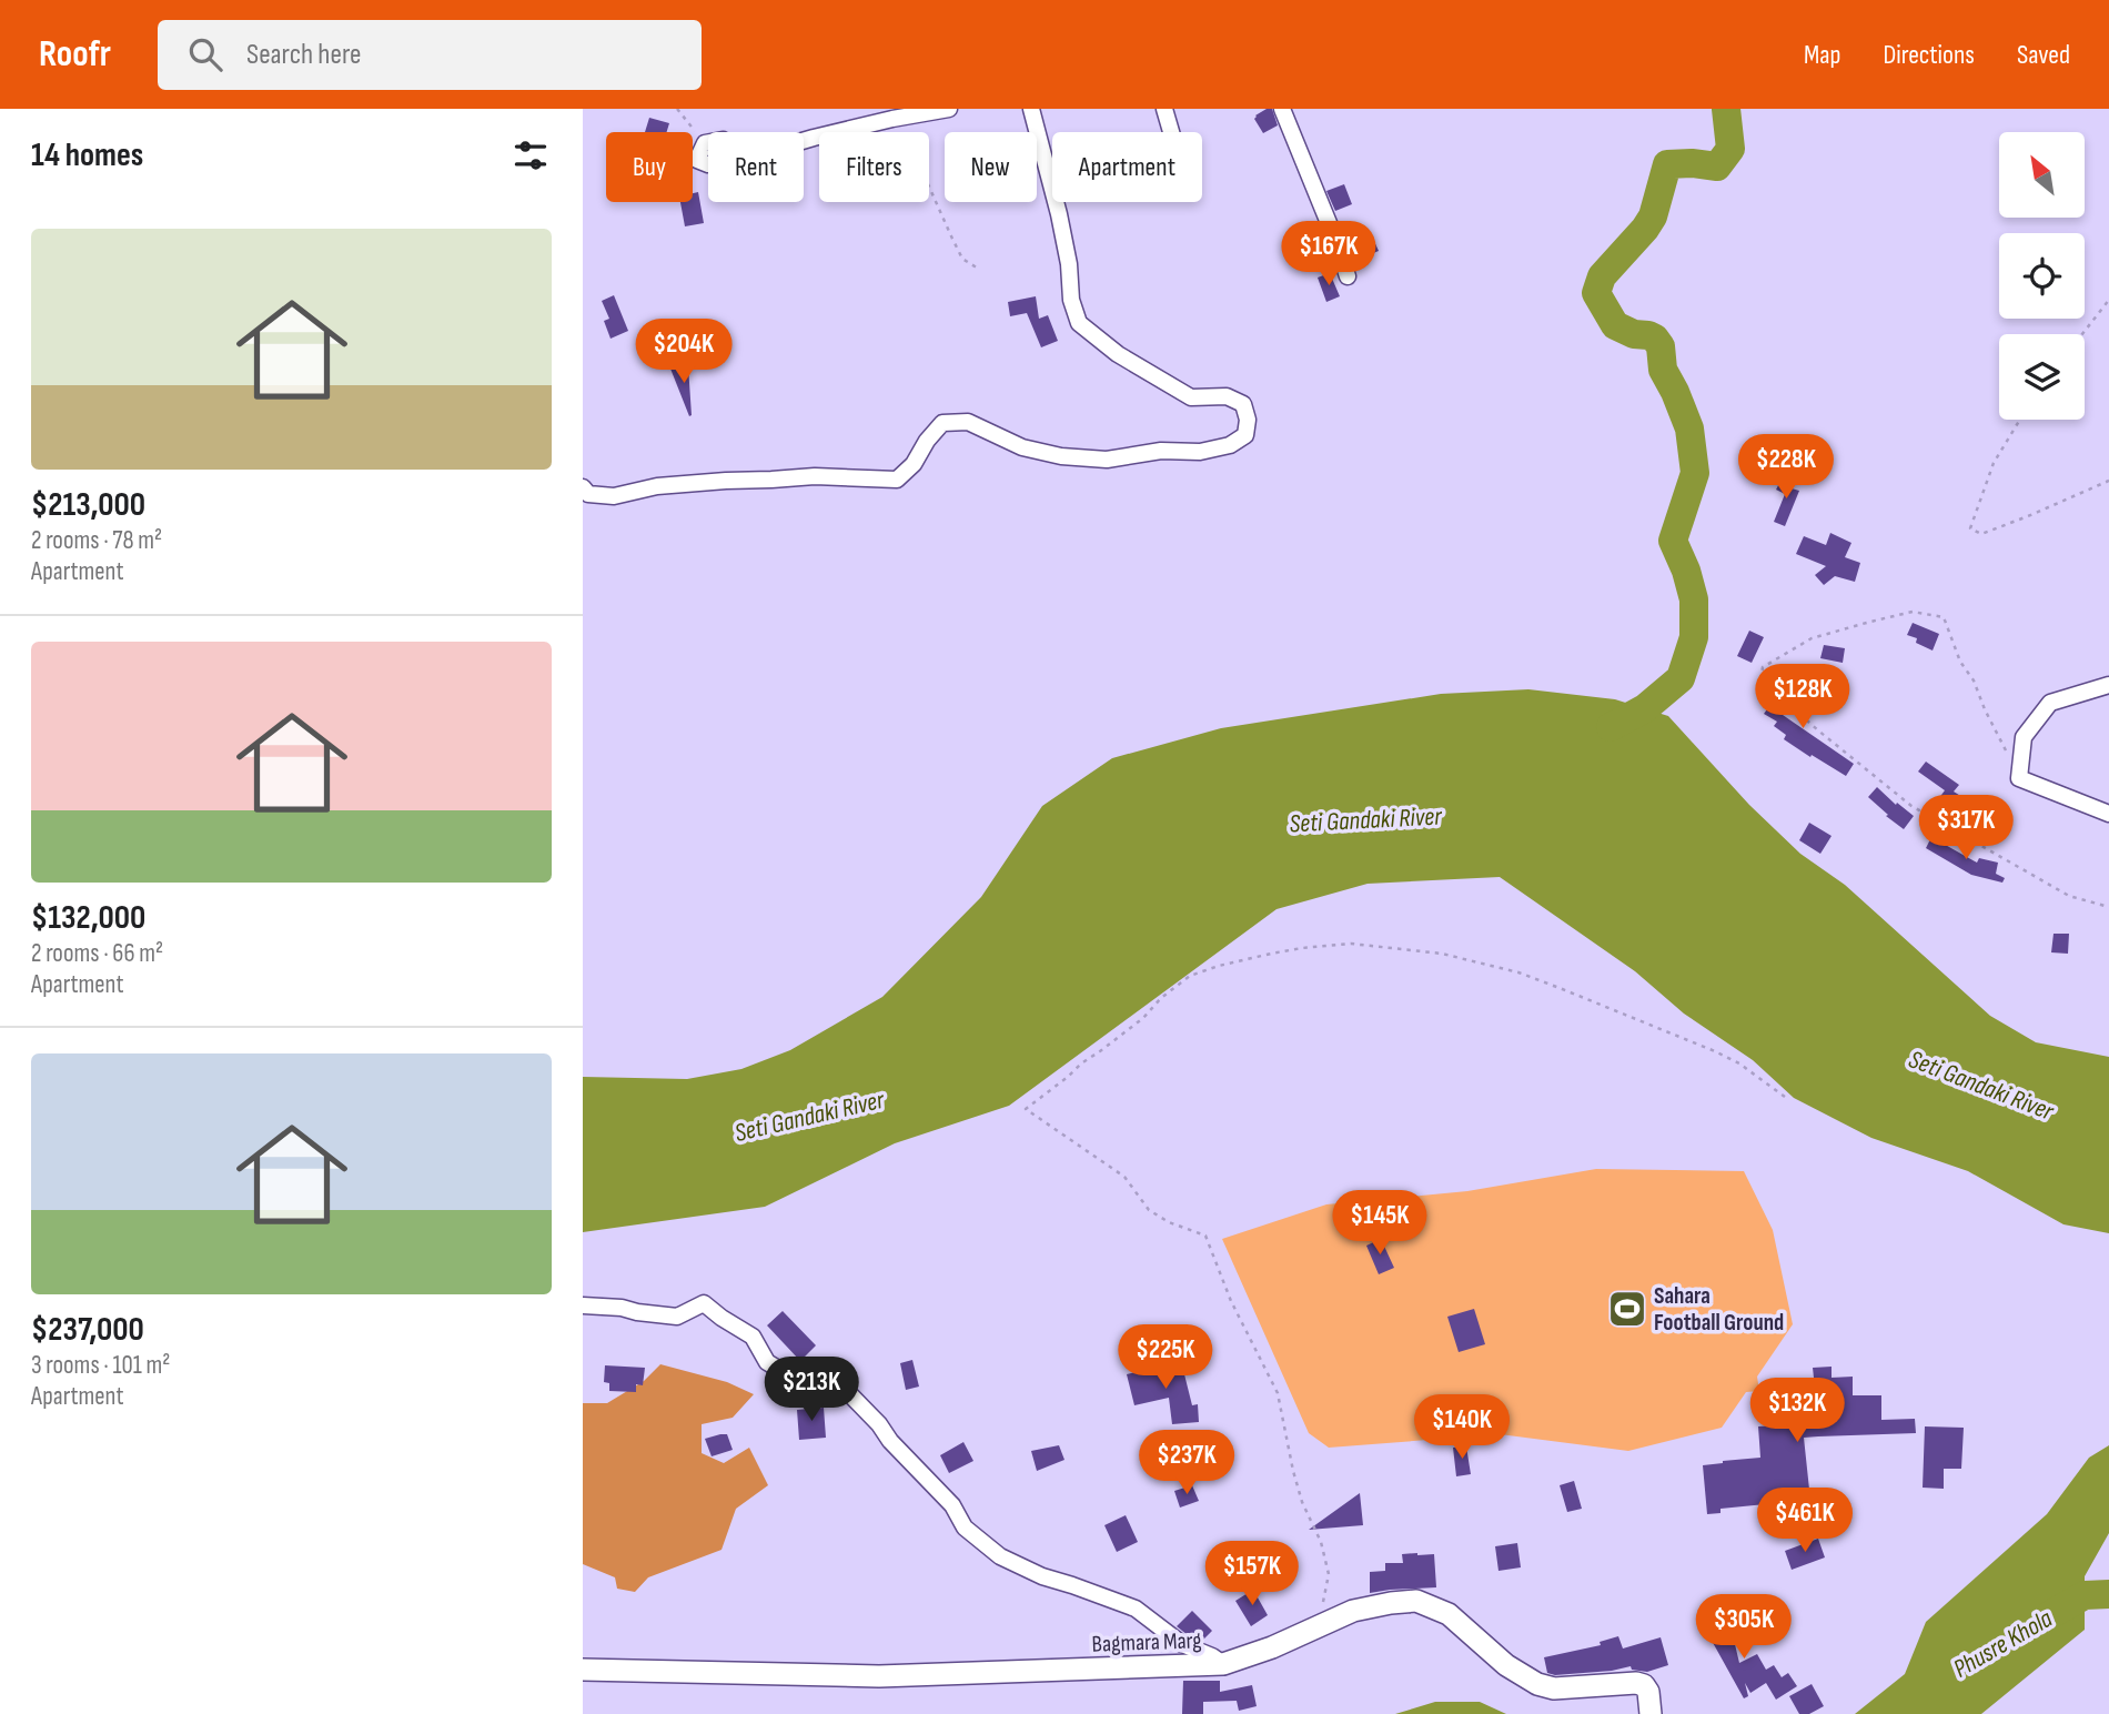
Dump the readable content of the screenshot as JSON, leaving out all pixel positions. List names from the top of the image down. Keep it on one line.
{"streets":{"main road":["Bagmara Marg"]},"water":["Seti Gandaki River","Phusre Khola"],"places":{"sports":["Sahara Football Ground"]},"north":"top left","page":{"header":"Roofr","search":"Search here","nav":["Map","Directions","Saved"],"heading":"14 homes","chip":["Buy","Rent","Filters","New","Apartment"],"list":[{"name":"$213,000","note":"2 rooms · 78 m² · Apartment"},{"name":"$132,000","note":"2 rooms · 66 m² · Apartment"},{"name":"$237,000","note":"3 rooms · 101 m² · Apartment"}],"price":["$167K","$204K","$228K","$128K","$317K","$145K","$225K","$213K","$132K","$140K","$237K","$461K","$157K","$305K"]}}
